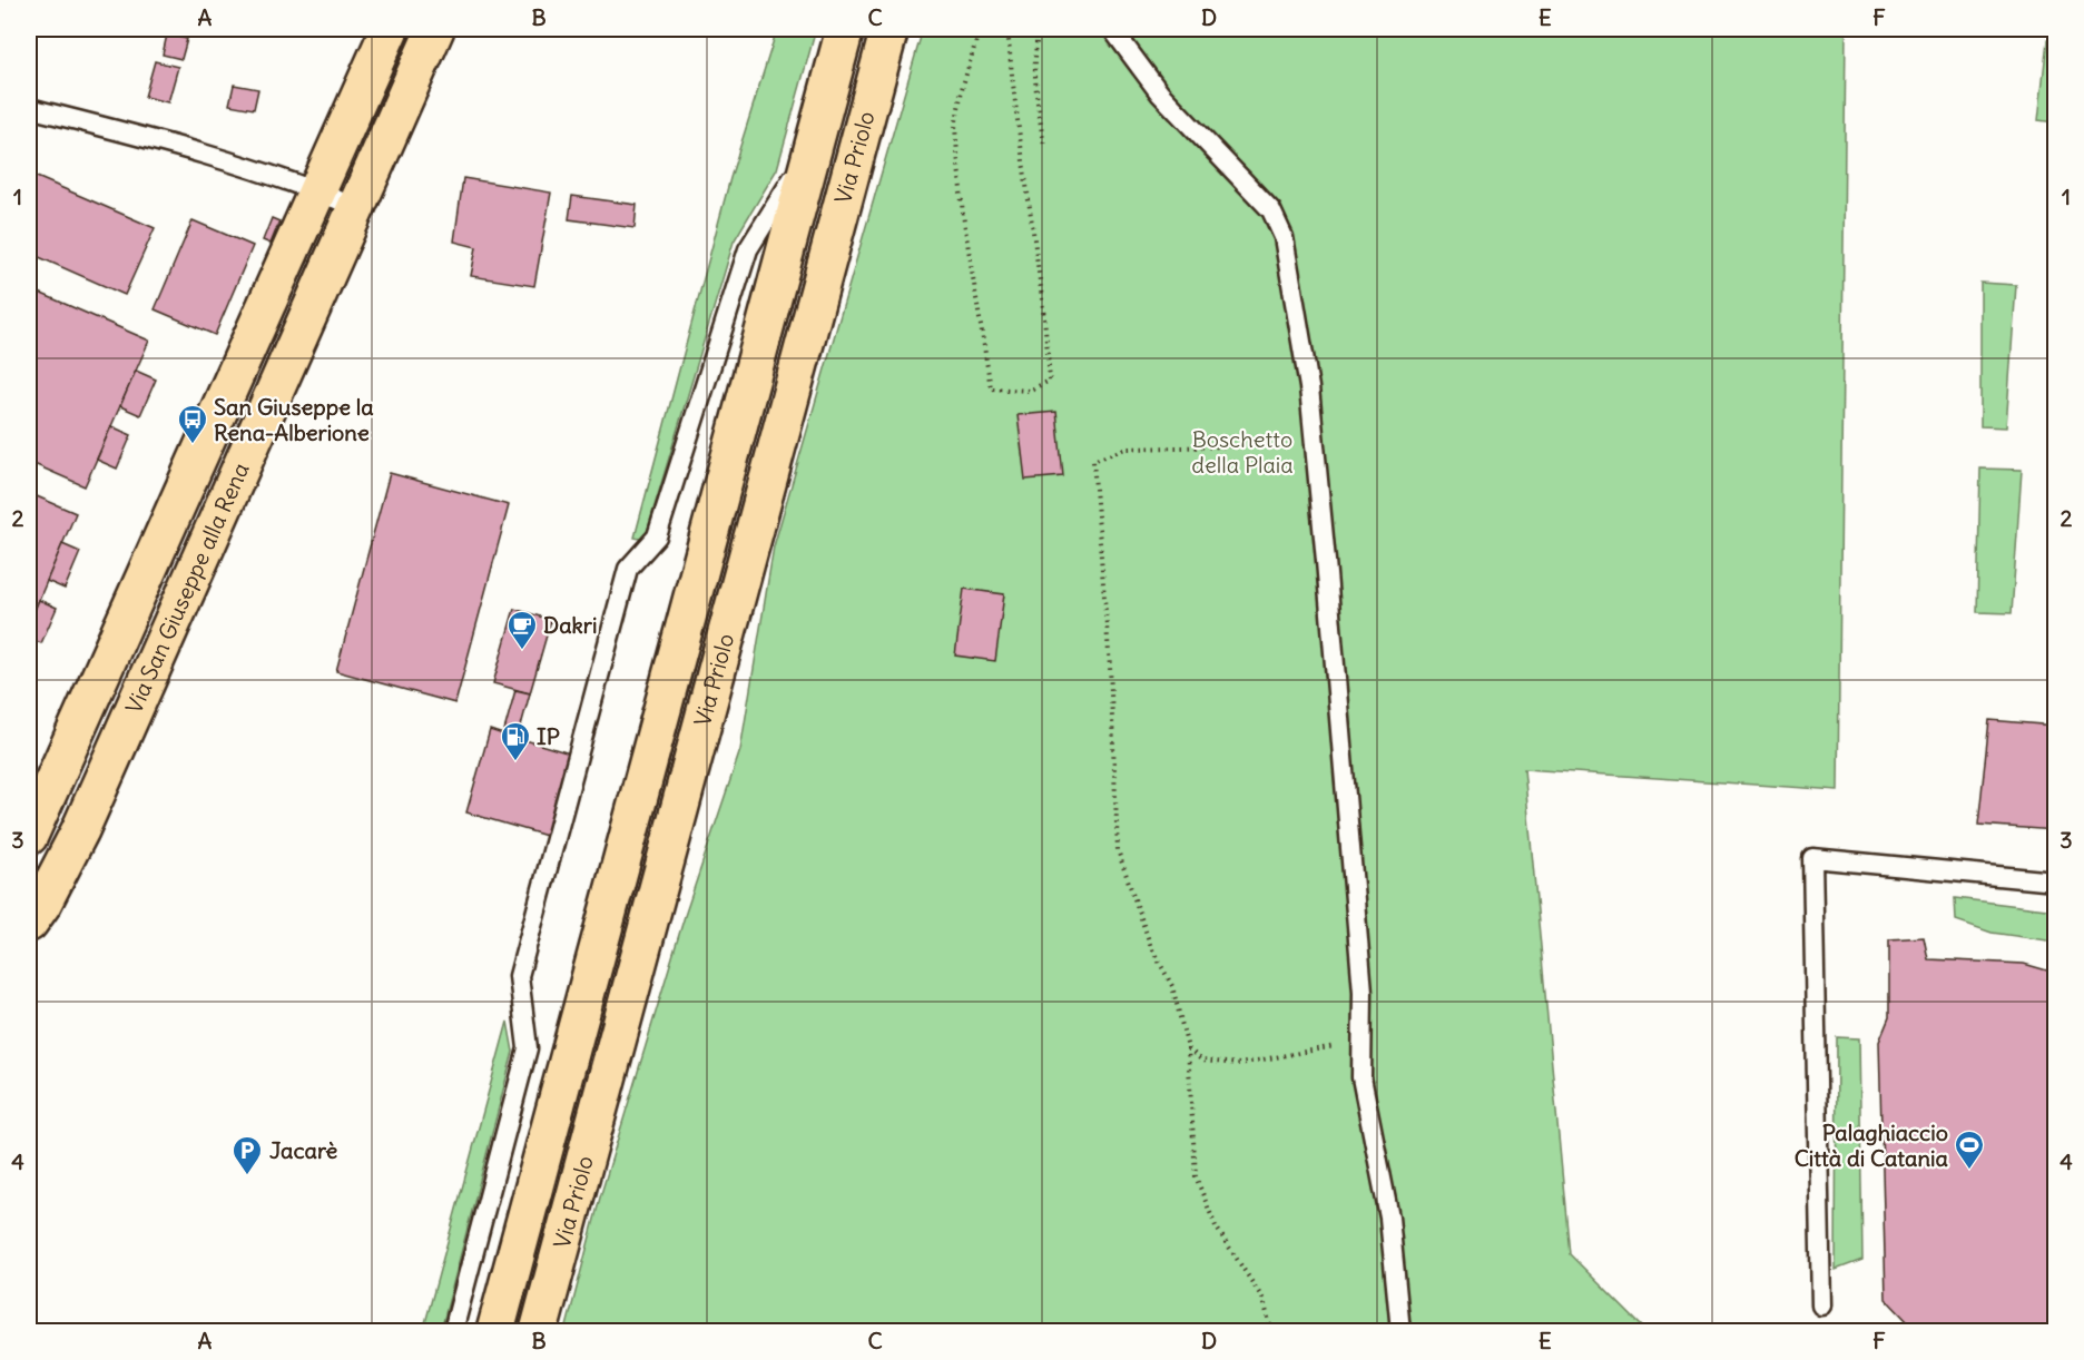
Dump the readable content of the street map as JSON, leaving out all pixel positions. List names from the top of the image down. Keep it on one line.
{"streets":{"main road":["Via Priolo","Via San Giuseppe alla Rena"]},"parks":["Boschetto della Plaia"],"places":{"bus stop":["San Giuseppe la Rena-Alberione"],"cafe":["Dakri"],"fuel station":["IP"],"sports":["Palaghiaccio Città di Catania"],"parking":["Jacarè"]},"grid":{"columns":["A","B","C","D","E","F"],"rows":["1","2","3","4"]}}
